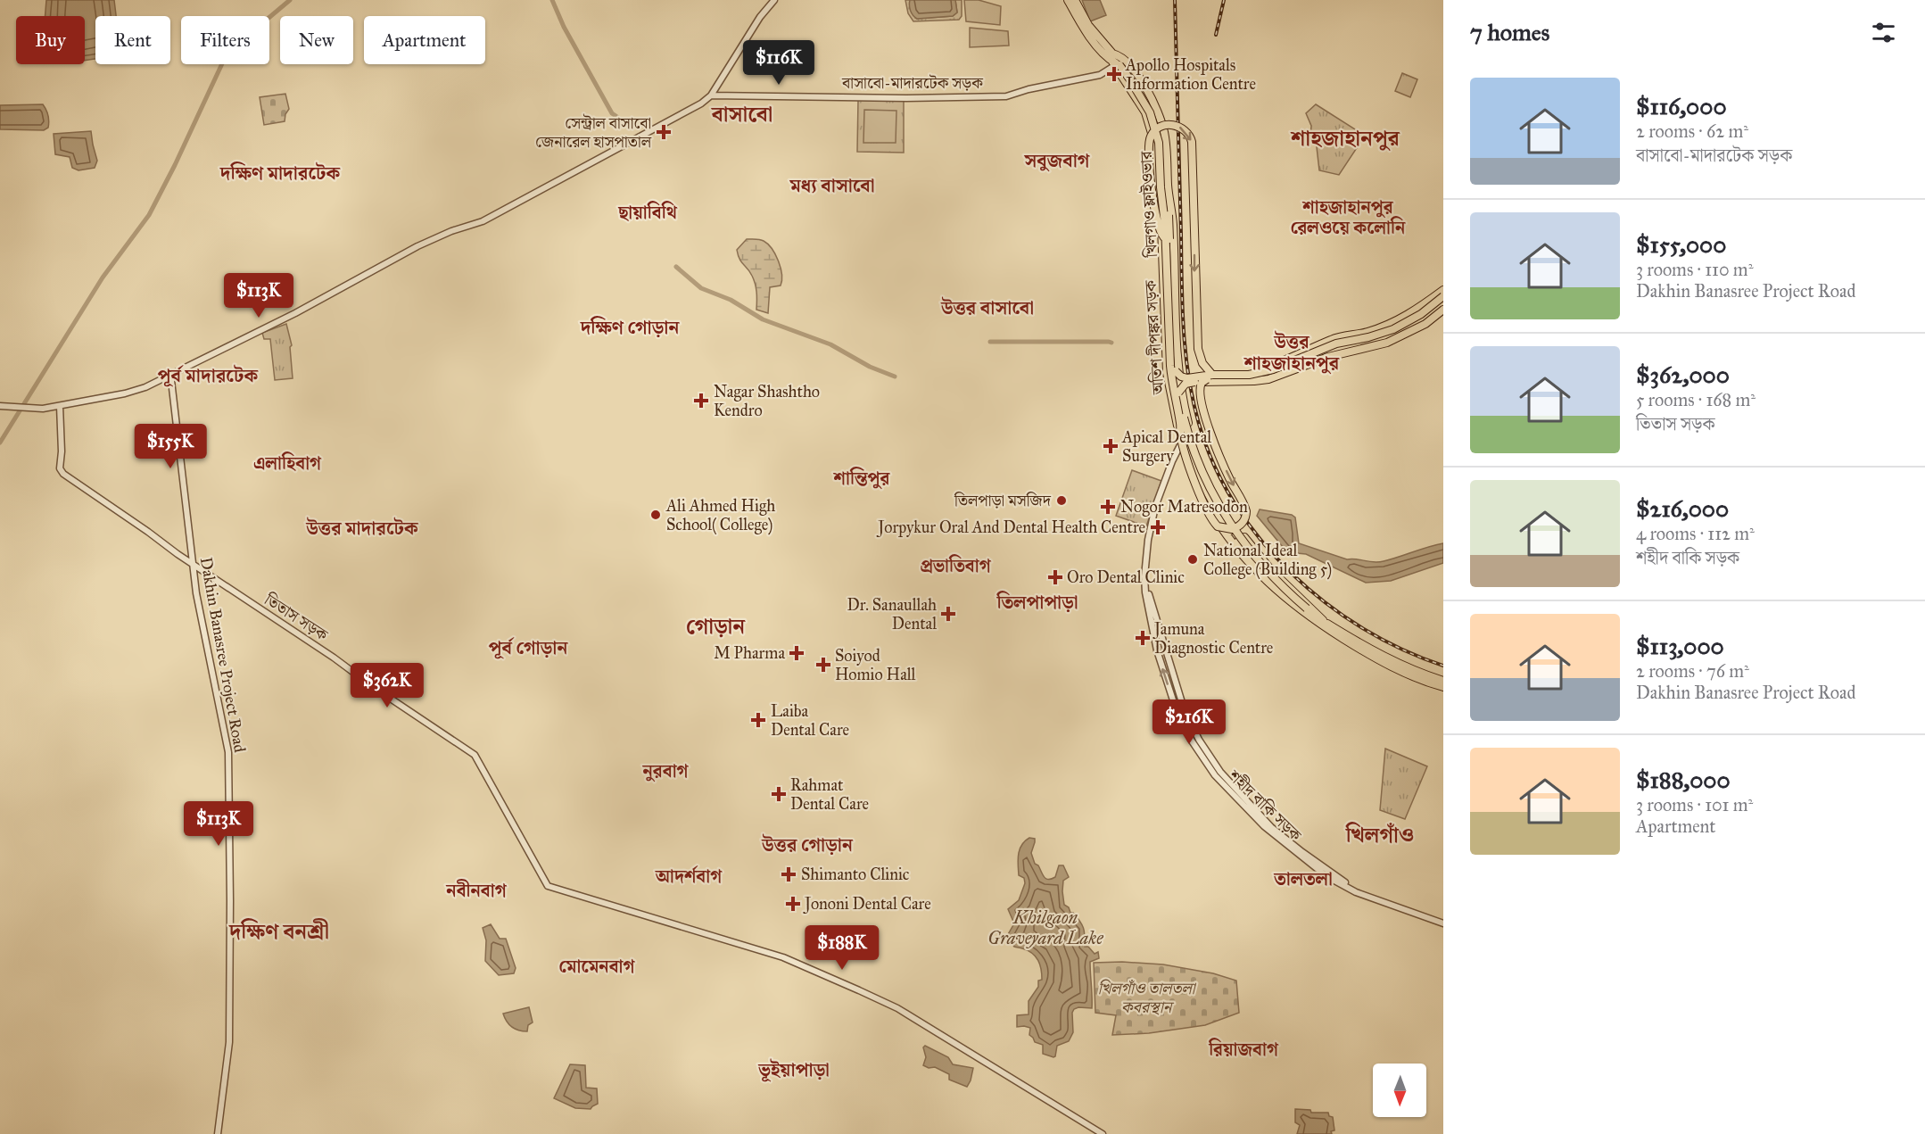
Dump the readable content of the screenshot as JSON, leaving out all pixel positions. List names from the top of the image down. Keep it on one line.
{"streets":{"main road":["খিলগাও ফ্লাইওভার","অতিশ দীপঙ্কর সড়ক"],"street":["বাসাবো-মাদারটেক সড়ক","তিতাস সড়ক","Dakhin Banasree Project Road","শহীদ বাকি সড়ক"]},"crossings":[["বাসাবো-মাদারটেক সড়ক","খিলগাও ফ্লাইওভার"],["বাসাবো-মাদারটেক সড়ক","অতিশ দীপঙ্কর সড়ক"],["খিলগাও ফ্লাইওভার","অতিশ দীপঙ্কর সড়ক"],["অতিশ দীপঙ্কর সড়ক","শহীদ বাকি সড়ক"],["তিতাস সড়ক","Dakhin Banasree Project Road"]],"districts":["বাসাবো","শাহজাহানপুর","সবুজবাগ","দক্ষিণ মাদারটেক","মধ্য বাসাবো","শাহজাহানপুর রেলওয়ে কলোনি","ছায়াবিথি","উত্তর বাসাবো","দক্ষিণ গোড়ান","উত্তর শাহজাহানপুর","পূর্ব মাদারটেক","এলাহিবাগ","শান্তিপুর","উত্তর মাদারটেক","প্রভাতিবাগ","তিলপাপাড়া","গোড়ান","পূর্ব গোড়ান","নুরবাগ","খিলগাঁও","উত্তর গোড়ান","আদর্শবাগ","তালতলা","নবীনবাগ","দক্ষিণ বনশ্রী","মোমেনবাগ","রিয়াজবাগ","ভূইয়াপাড়া"],"water":["Khilgaon Graveyard Lake"],"parks":["খিলগাঁও তালতলা কবরস্থান"],"places":{"health":["Apollo Hospitals Information Centre","সেন্ট্রাল বাসাবো জেনারেল হাসপাতাল","Nagar Shashtho Kendro","Apical Dental Surgery","Nogor Matresodon","Jorpykur Oral And Dental Health Centre","Oro Dental Clinic","Dr. Sanaullah Dental","Jamuna Diagnostic Centre","M Pharma","Soiyod Homio Hall","Laiba Dental Care","Rahmat Dental Care","Shimanto Clinic","Jononi Dental Care"],"other":["তিলপাড়া মসজিদ","Ali Ahmed High School( College)","National Ideal College (Building 5)"]},"north":"bottom","page":{"heading":"7 homes","chip":["Buy","Rent","Filters","New","Apartment"],"price":["$116K","$113K","$155K","$362K","$216K","$113K","$188K"],"list":[{"name":"$116,000","note":"2 rooms · 62 m² · বাসাবো-মাদারটেক সড়ক"},{"name":"$155,000","note":"3 rooms · 110 m² · Dakhin Banasree Project Road"},{"name":"$362,000","note":"5 rooms · 168 m² · তিতাস সড়ক"},{"name":"$216,000","note":"4 rooms · 112 m² · শহীদ বাকি সড়ক"},{"name":"$113,000","note":"2 rooms · 76 m² · Dakhin Banasree Project Road"},{"name":"$188,000","note":"3 rooms · 101 m² · Apartment"}]}}
